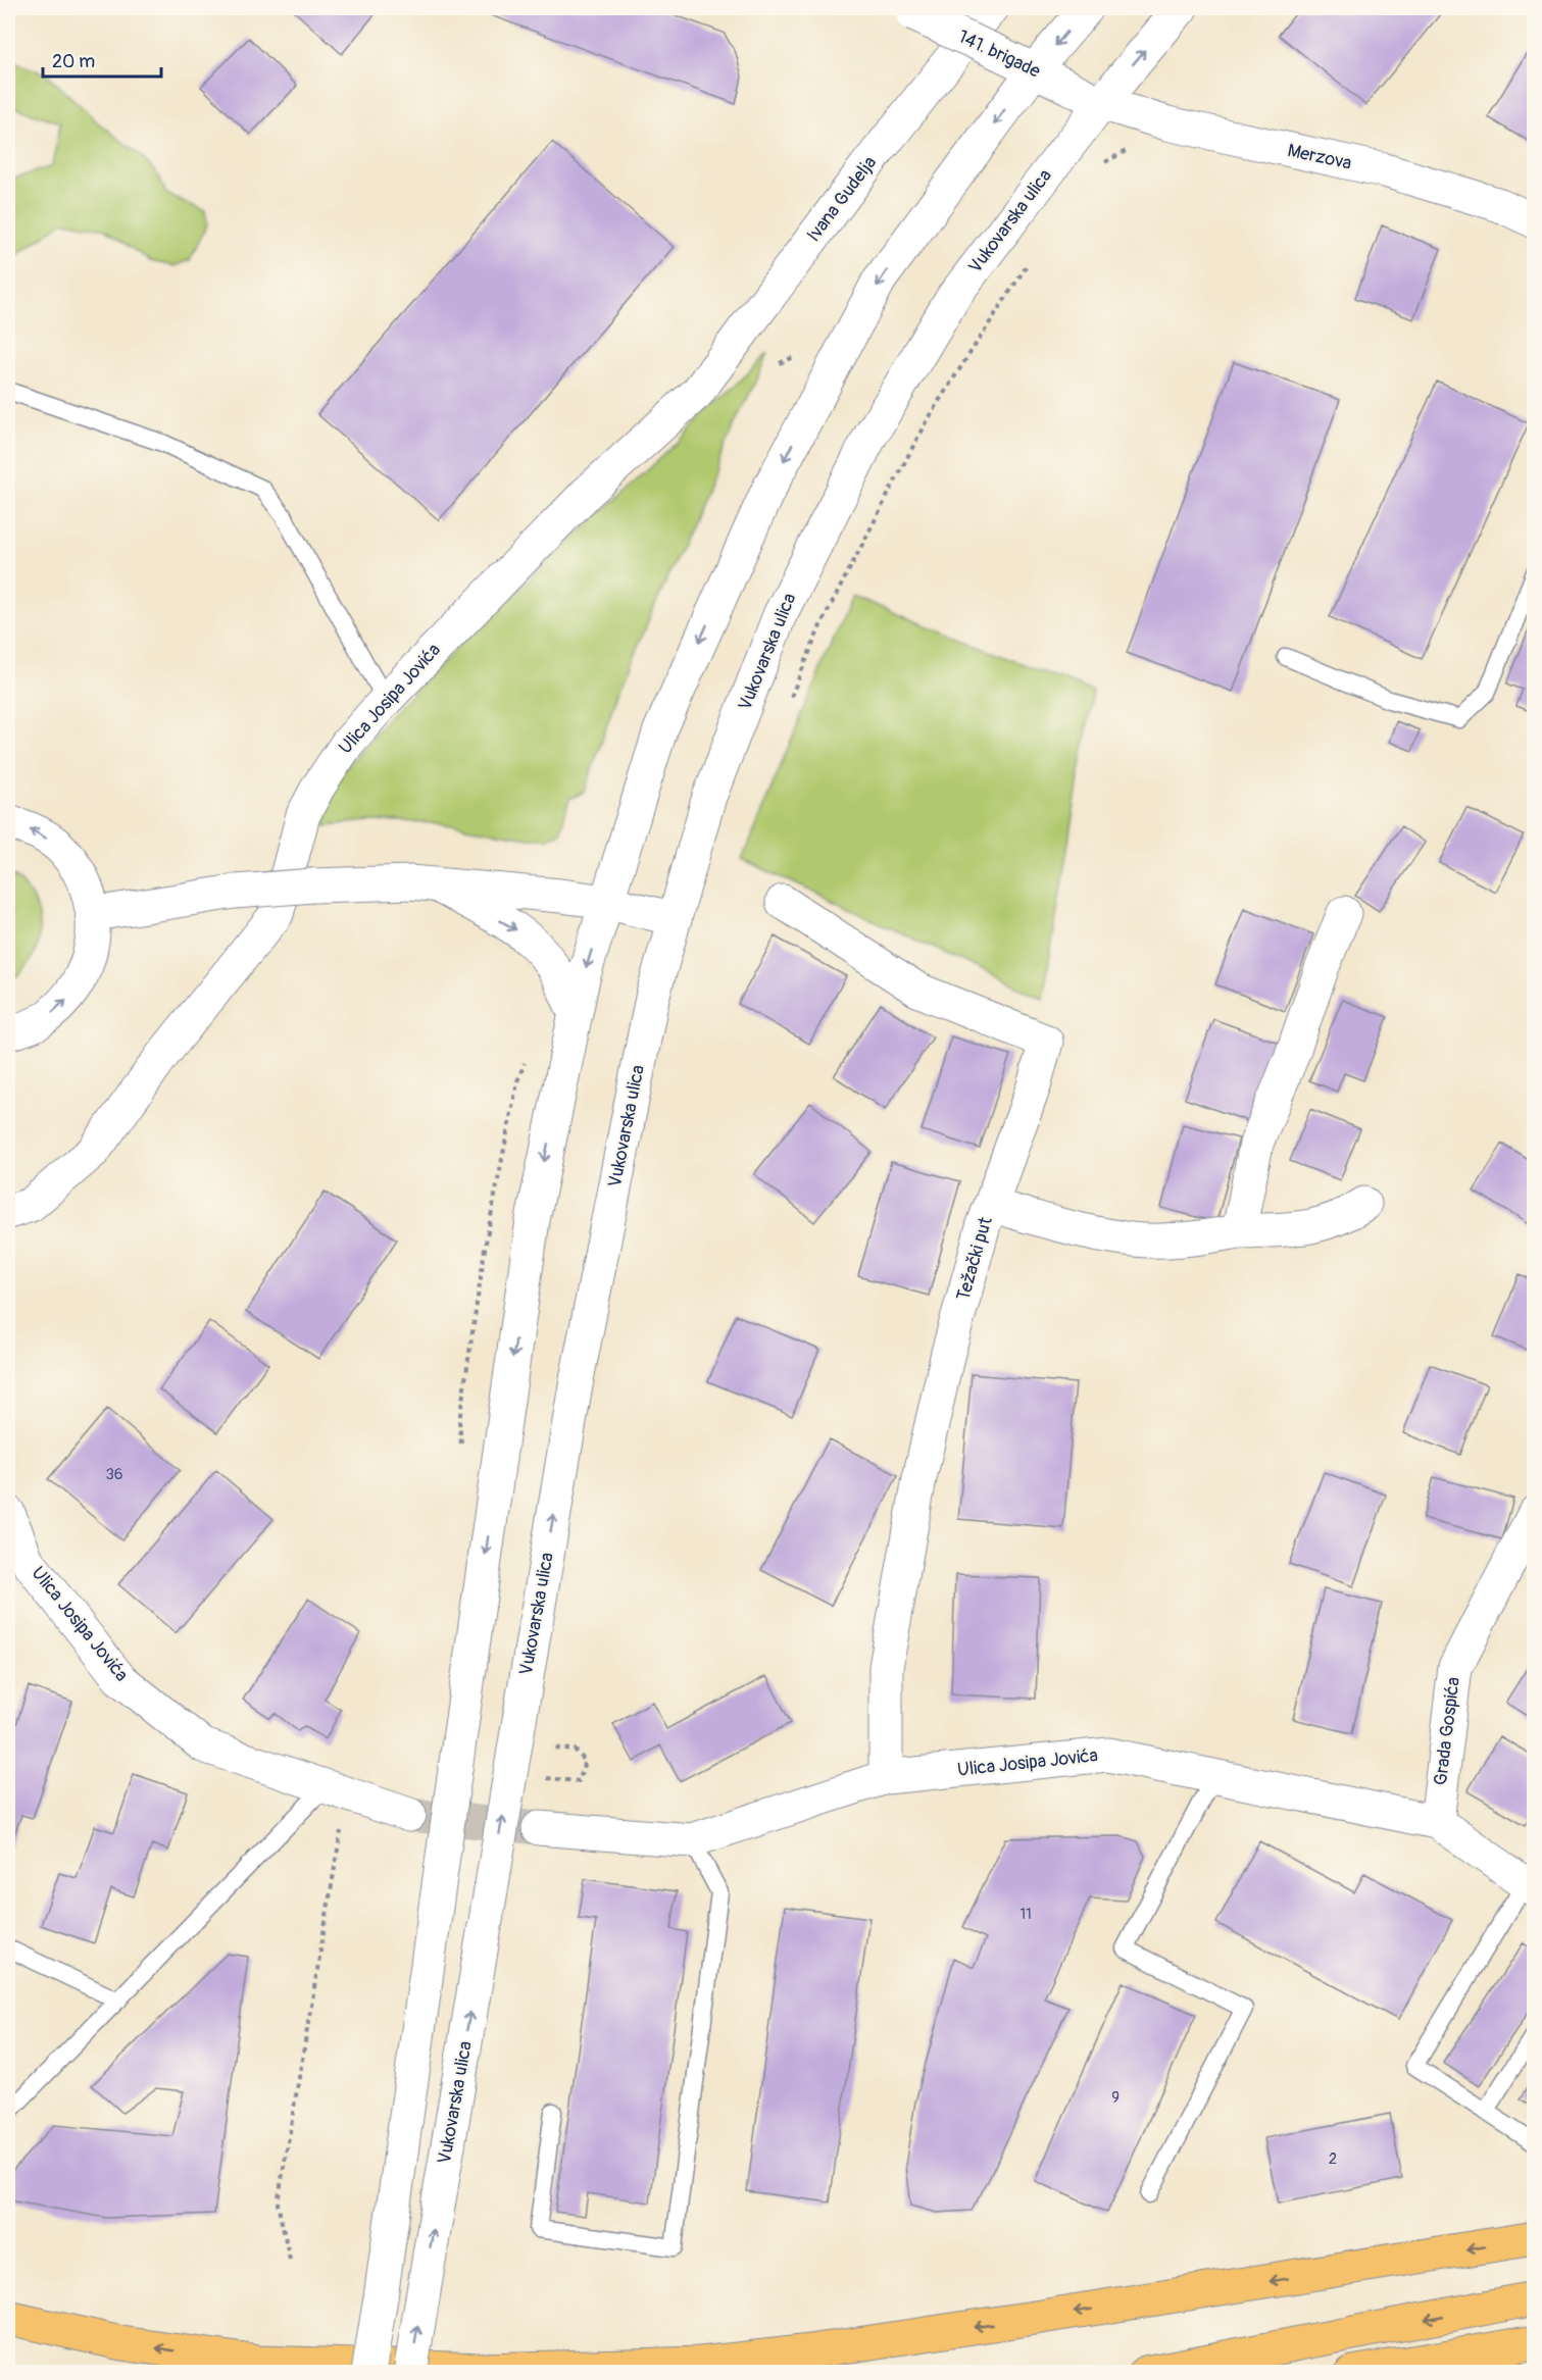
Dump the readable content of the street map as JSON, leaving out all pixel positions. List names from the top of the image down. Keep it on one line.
{"streets":{"street":["141. brigade","Merzova","Ivana Gudelja","Vukovarska ulica","Ulica Josipa Jovića","Težački put","Grada Gospića"]},"crossings":[["141. brigade","Merzova"],["141. brigade","Vukovarska ulica"],["Merzova","Vukovarska ulica"],["Ivana Gudelja","Ulica Josipa Jovića"],["Ulica Josipa Jovića","Težački put"],["Ulica Josipa Jovića","Grada Gospića"]],"house_numbers":["36","11","9","2"],"scale_bar":"20 m"}
